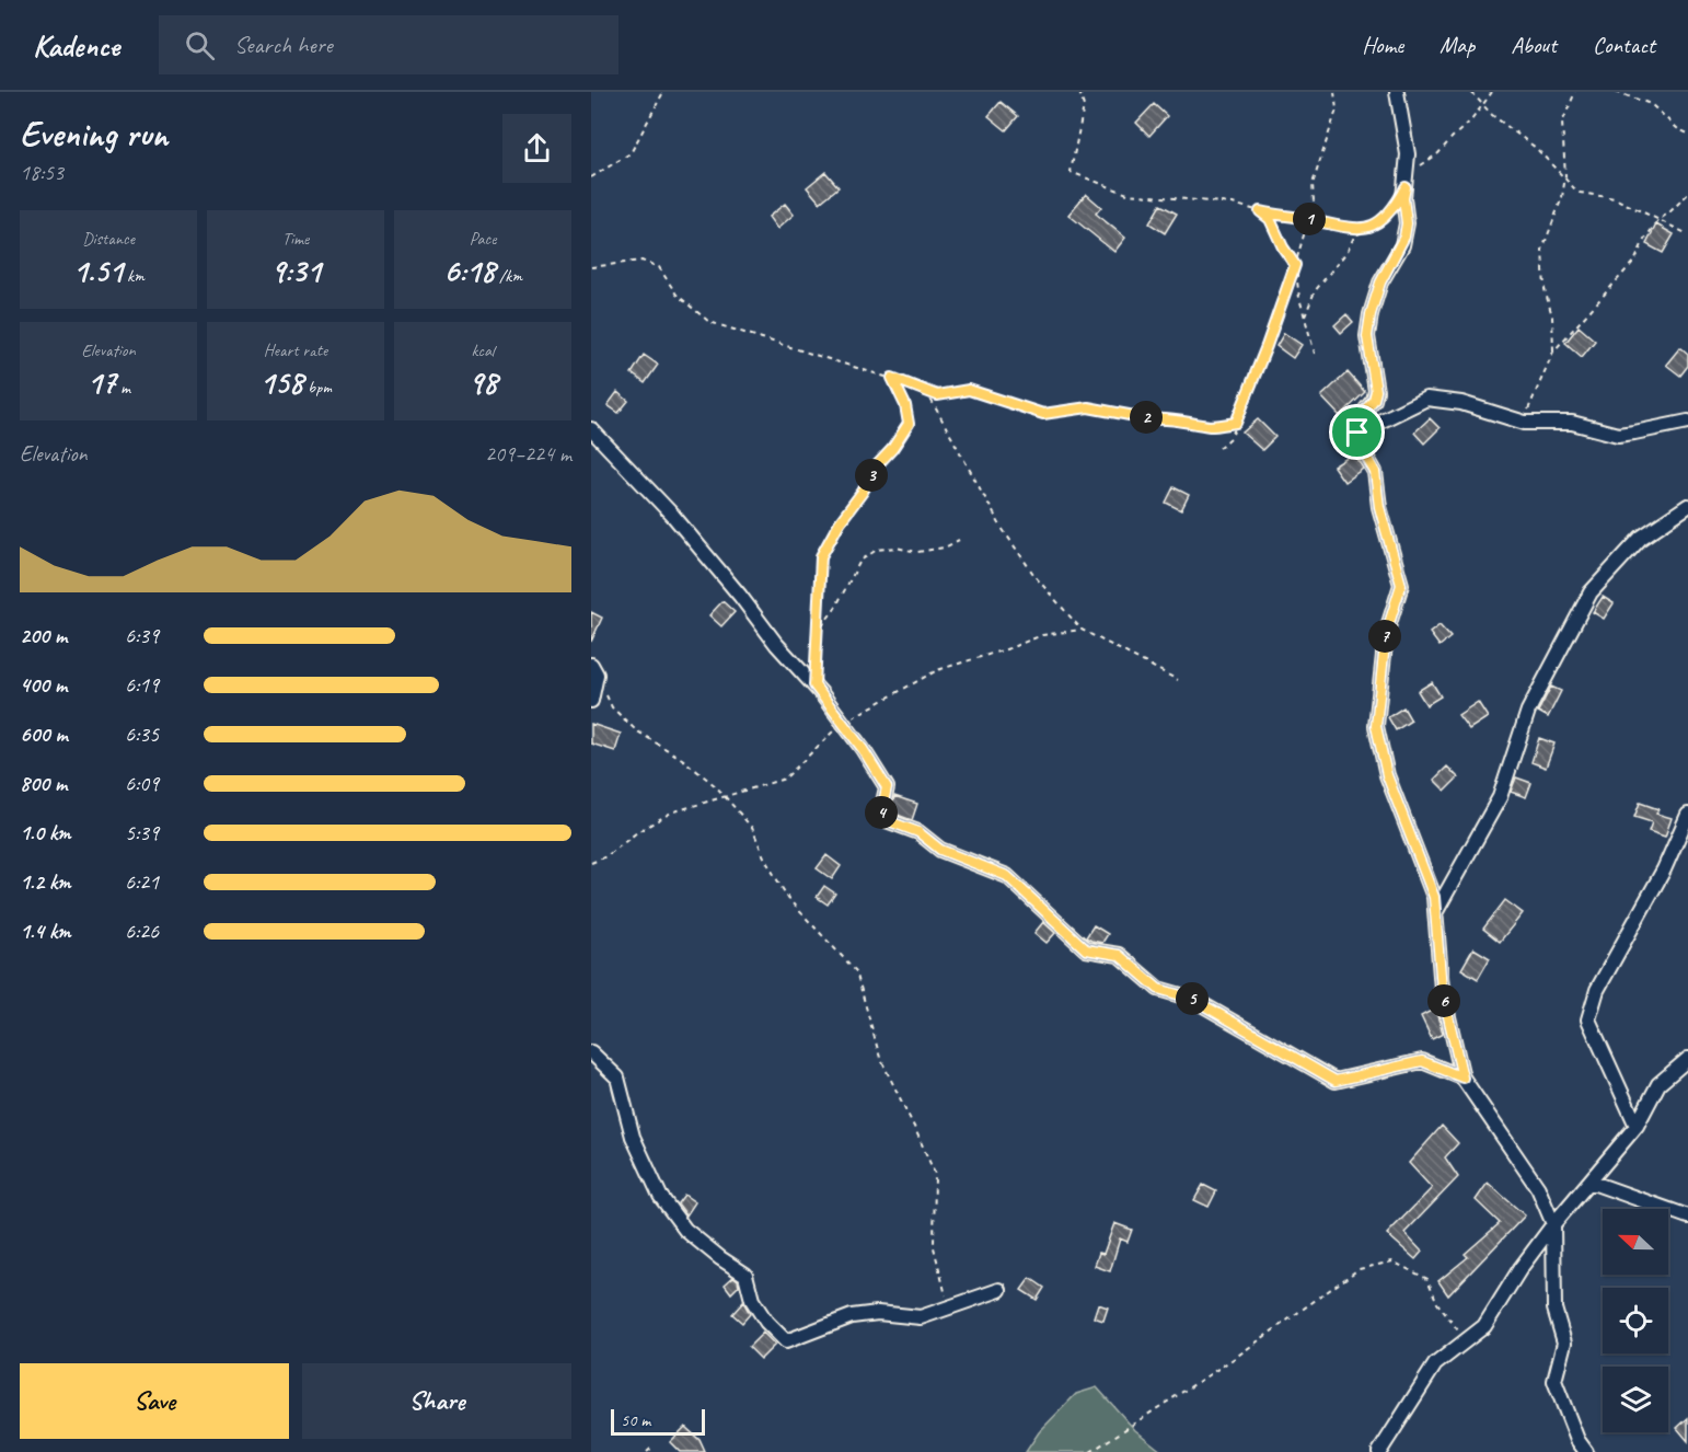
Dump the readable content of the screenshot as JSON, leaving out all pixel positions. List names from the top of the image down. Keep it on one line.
{"scale_bar":"50 m","north":"left","page":{"header":"Kadence","search":"Search here","nav":["Home","Map","About","Contact"],"heading":["Evening run","18:53"],"pins":["1","2","3","7","4","5","6"],"stats":[["Distance","1.51 km"],["Time","9:31"],["Pace","6:18 /km"],["Elevation","17 m"],["Heart rate","158 bpm"],["kcal","98"]],"chart":["Elevation","209–224 m"],"list":[{"name":"200 m","note":"6:39"},{"name":"400 m","note":"6:19"},{"name":"600 m","note":"6:35"},{"name":"800 m","note":"6:09"},{"name":"1.0 km","note":"5:39"},{"name":"1.2 km","note":"6:21"},{"name":"1.4 km","note":"6:26"}],"buttons":["Save","Share"],"scale":"50 m"}}
